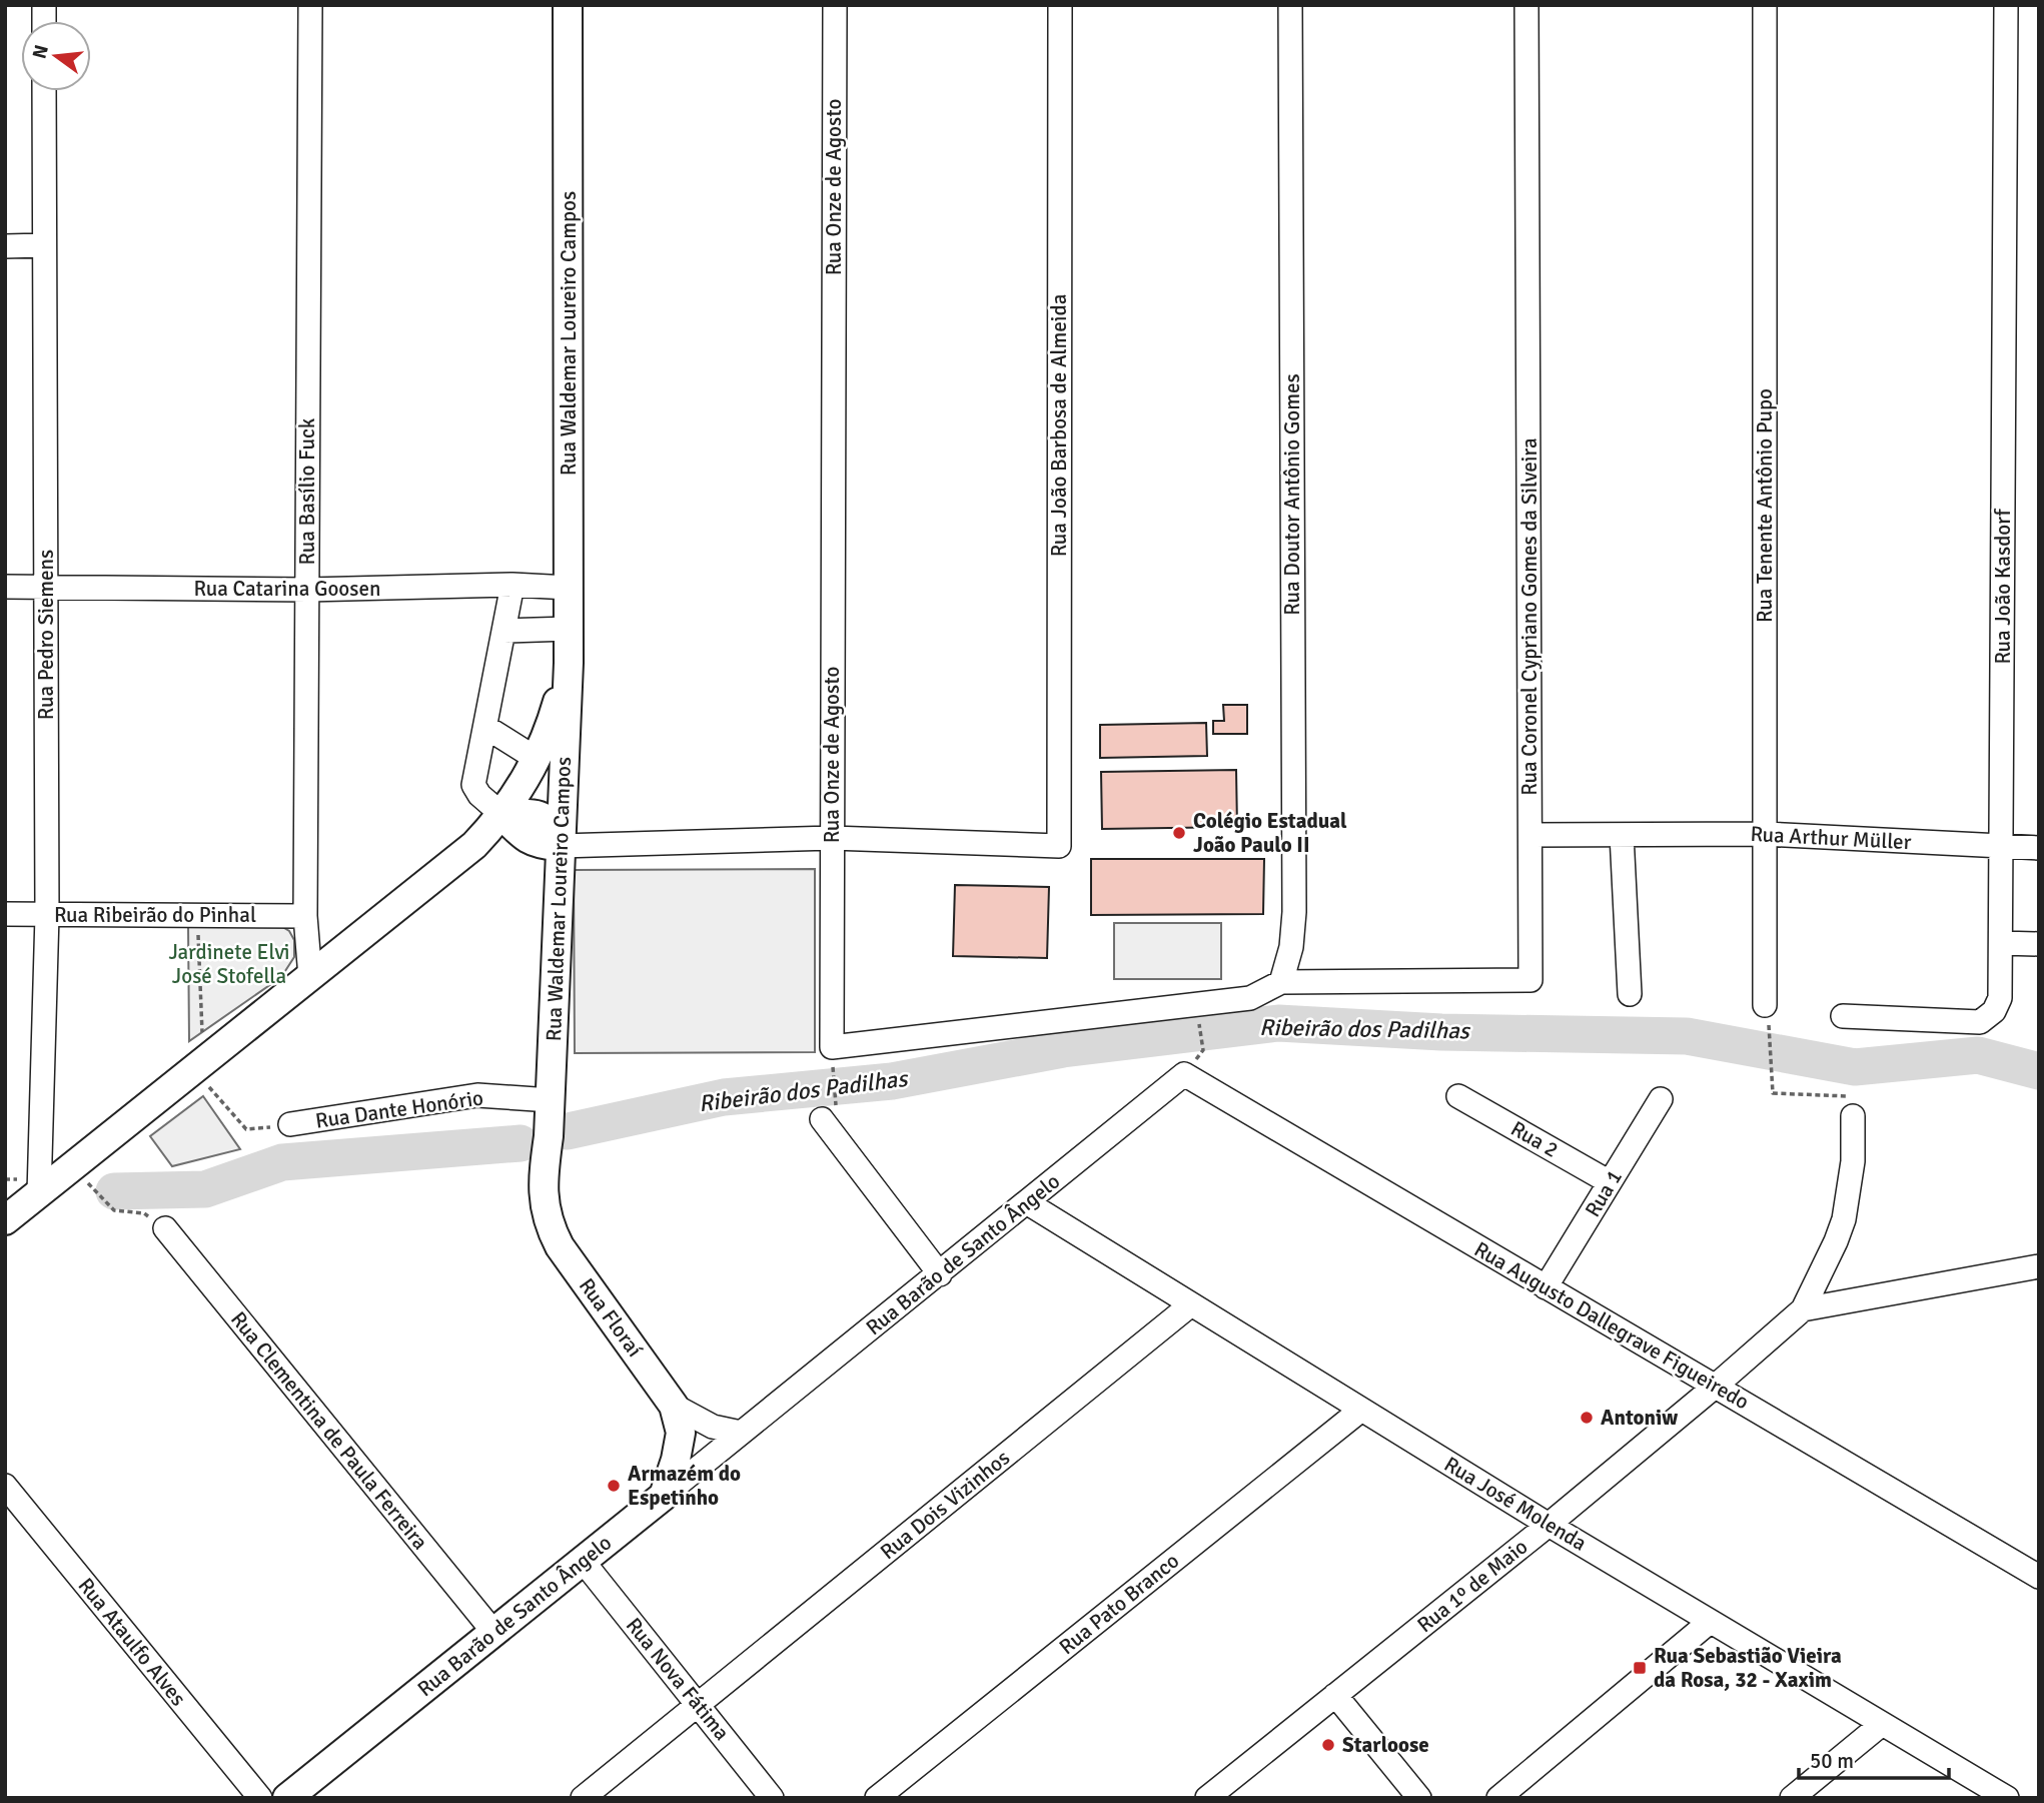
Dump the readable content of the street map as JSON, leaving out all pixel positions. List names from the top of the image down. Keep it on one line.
{"streets":{"main road":["Rua Waldemar Loureiro Campos","Rua Barão de Santo Ângelo","Rua Floraí"],"street":["Rua Onze de Agosto","Rua João Barbosa de Almeida","Rua Basílio Fuck","Rua Doutor Antônio Gomes","Rua Tenente Antônio Pupo","Rua João Kasdorf","Rua Catarina Goosen","Rua Coronel Cypriano Gomes da Silveira","Rua Pedro Siemens","Rua Arthur Müller","Rua Ribeirão do Pinhal","Rua Dante Honório","Rua 2","Rua 1","Rua Augusto Dallegrave Figueiredo","Rua Clementina de Paula Ferreira","Rua José Molenda","Rua Dois Vizinhos","Rua 1º de Maio","Rua Pato Branco","Rua Ataulfo Alves","Rua Nova Fátima"]},"crossings":[["Rua Onze de Agosto","Rua João Barbosa de Almeida"],["Rua Onze de Agosto","Rua Doutor Antônio Gomes"],["Rua Onze de Agosto","Rua Coronel Cypriano Gomes da Silveira"],["Rua Waldemar Loureiro Campos","Rua Basílio Fuck"],["Rua Waldemar Loureiro Campos","Rua Catarina Goosen"],["Rua Waldemar Loureiro Campos","Rua Pedro Siemens"],["Rua Waldemar Loureiro Campos","Rua Dante Honório"],["Rua Waldemar Loureiro Campos","Rua Floraí"],["Rua Basílio Fuck","Rua Catarina Goosen"],["Rua Basílio Fuck","Rua Ribeirão do Pinhal"],["Rua Doutor Antônio Gomes","Rua Coronel Cypriano Gomes da Silveira"],["Rua Tenente Antônio Pupo","Rua Arthur Müller"],["Rua João Kasdorf","Rua Arthur Müller"],["Rua Catarina Goosen","Rua Pedro Siemens"],["Rua Coronel Cypriano Gomes da Silveira","Rua Arthur Müller"],["Rua Pedro Siemens","Rua Ribeirão do Pinhal"],["Rua 2","Rua 1"],["Rua 1","Rua Augusto Dallegrave Figueiredo"],["Rua Barão de Santo Ângelo","Rua Floraí"],["Rua Barão de Santo Ângelo","Rua Augusto Dallegrave Figueiredo"],["Rua Barão de Santo Ângelo","Rua Clementina de Paula Ferreira"],["Rua Barão de Santo Ângelo","Rua José Molenda"],["Rua Barão de Santo Ângelo","Rua Nova Fátima"],["Rua Augusto Dallegrave Figueiredo","Rua 1º de Maio"],["Rua José Molenda","Rua Dois Vizinhos"],["Rua José Molenda","Rua 1º de Maio"],["Rua José Molenda","Rua Pato Branco"],["Rua Dois Vizinhos","Rua Nova Fátima"]],"water":["Ribeirão dos Padilhas"],"parks":["Jardinete Elvi José Stofella"],"places":{"other":["Colégio Estadual João Paulo II","Antoniw","Armazém do Espetinho","Starloose"],"transit":["Rua Sebastião Vieira da Rosa, 32 - Xaxim"]},"scale_bar":"50 m","north":"left"}
